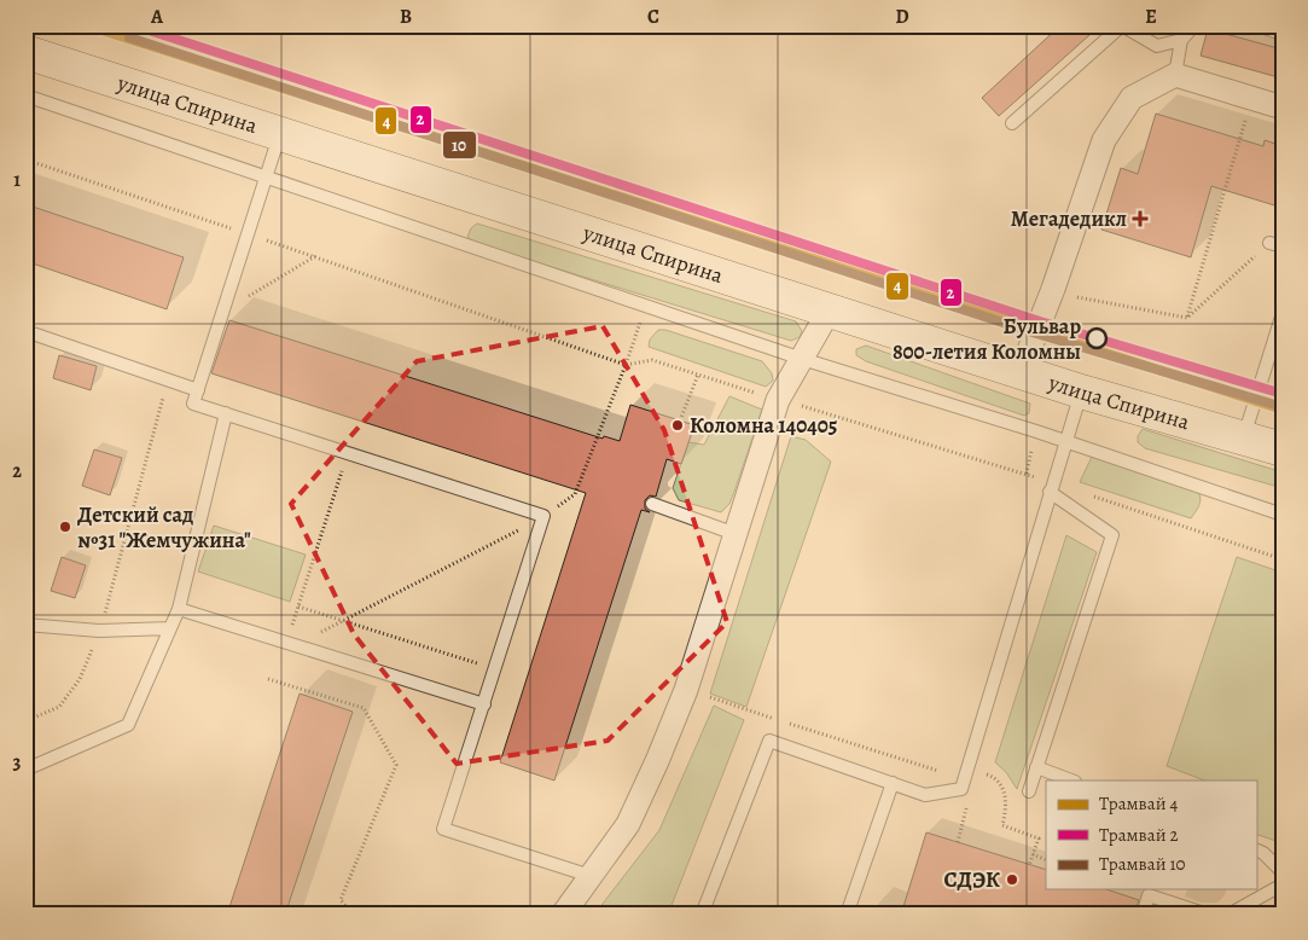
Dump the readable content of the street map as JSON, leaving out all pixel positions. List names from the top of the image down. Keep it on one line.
{"streets":{"main road":["улица Спирина"]},"places":{"health":["Мегадедикл"],"other":["Бульвар 800-летия Коломны","Коломна 140405","Детский сад №31 \"Жемчужина\"","СДЭК"]},"lines":["tram line 4","tram line 2","tram line 10"],"legend":["Трамвай 4","Трамвай 2","Трамвай 10"],"grid":{"columns":["A","B","C","D","E"],"rows":["1","2","3"]}}
